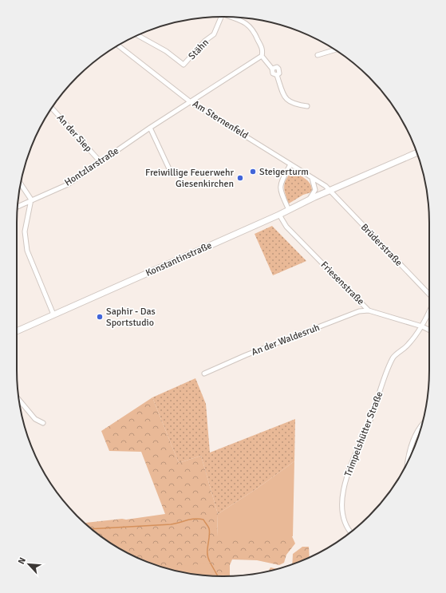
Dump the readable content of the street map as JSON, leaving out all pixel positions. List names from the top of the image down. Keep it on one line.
{"streets":{"street":["Stähn","Am Sternenfeld","An der Siep","Hontzlarstraße","Brüderstraße","Konstantinstraße","Friesenstraße","An der Waldesruh","Trimpelshütter Straße"]},"crossings":[["Am Sternenfeld","Hontzlarstraße"],["Am Sternenfeld","Brüderstraße"],["Am Sternenfeld","Konstantinstraße"],["An der Siep","Hontzlarstraße"],["Brüderstraße","Konstantinstraße"],["Konstantinstraße","Friesenstraße"],["Friesenstraße","An der Waldesruh"],["Friesenstraße","Trimpelshütter Straße"]],"places":["Steigerturm","Freiwillige Feuerwehr Giesenkirchen","Saphir - Das Sportstudio"],"north":"top left"}
